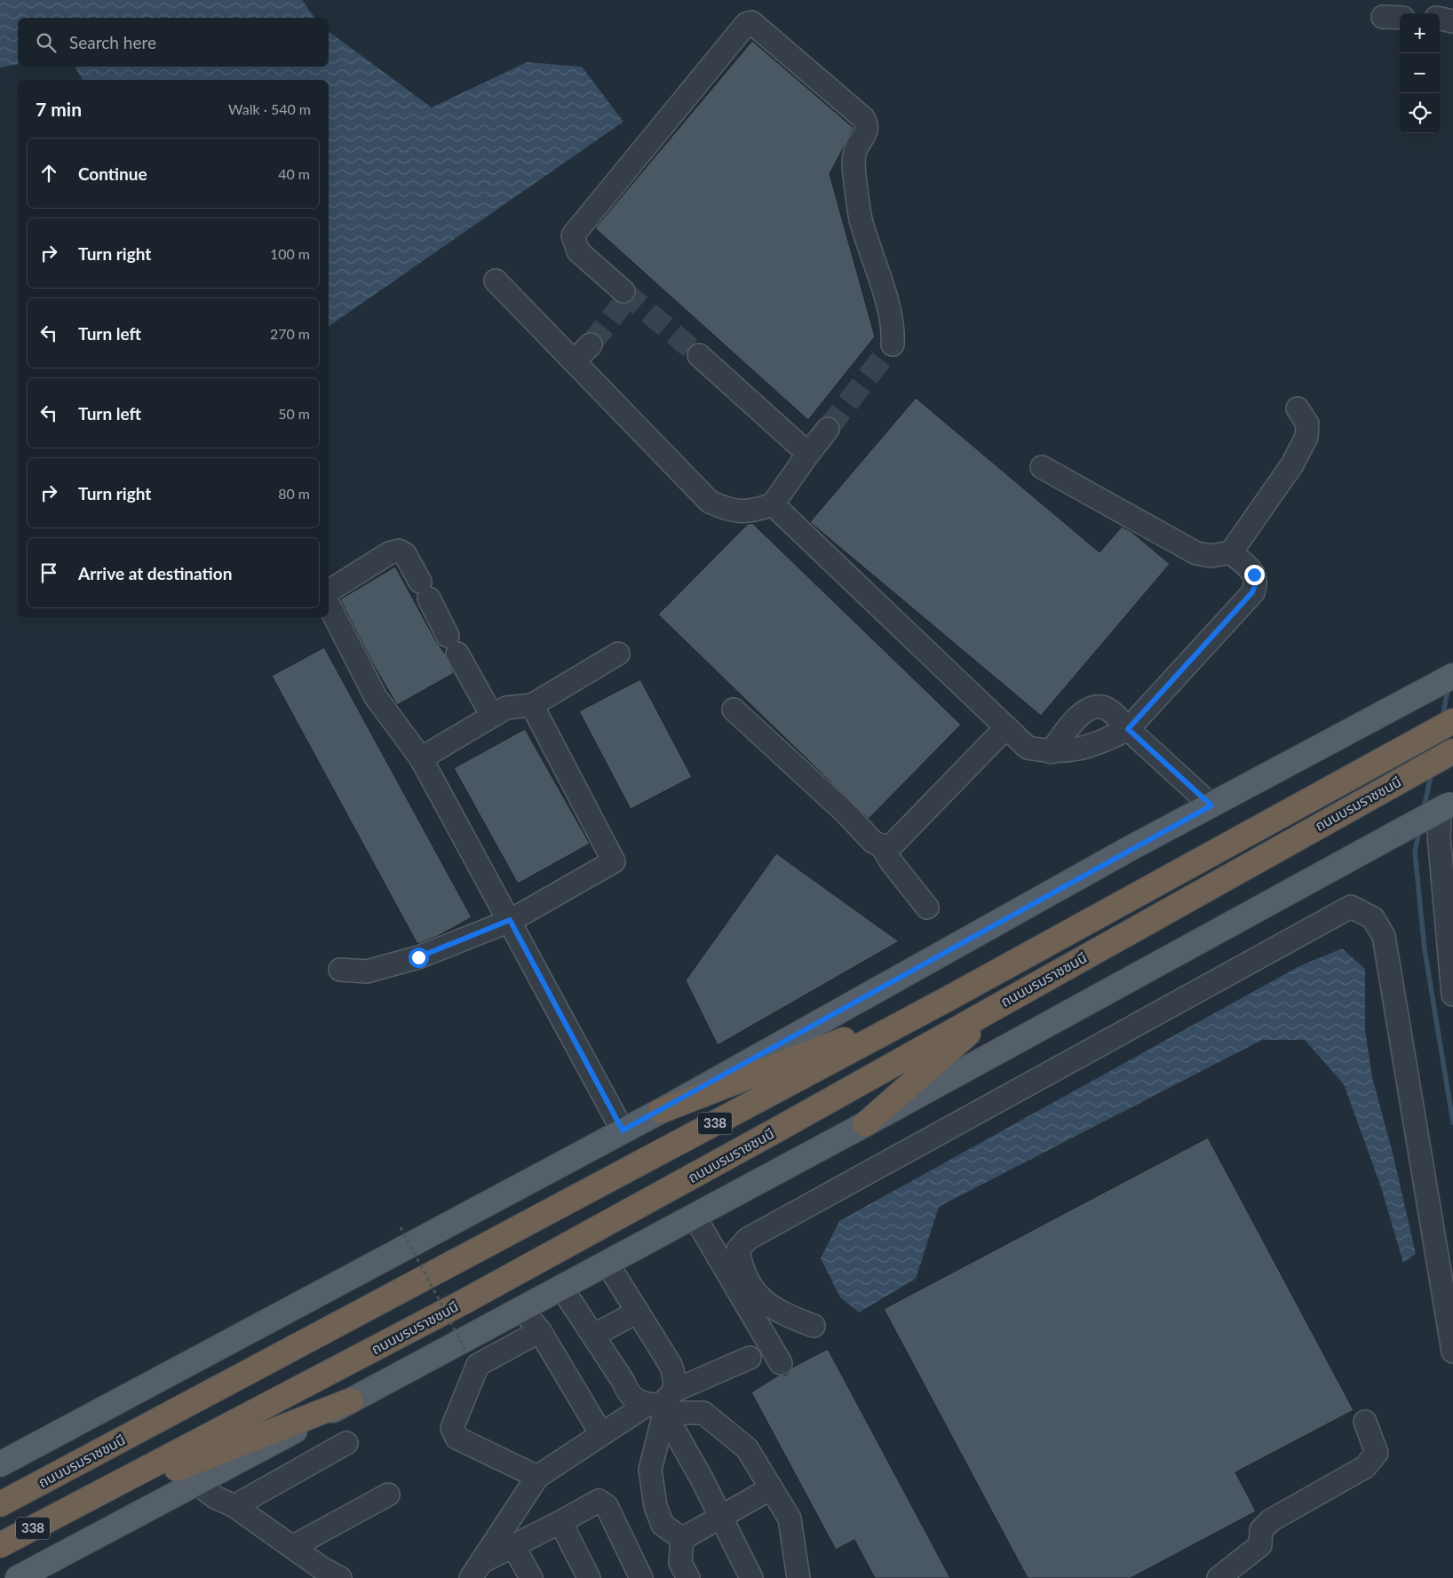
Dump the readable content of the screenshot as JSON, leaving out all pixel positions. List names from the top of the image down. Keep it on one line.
{"streets":{"highway":["ถนนบรมราชชนนี","338"]},"page":{"map_buttons":["+","−"],"search":"Search here","heading":["7 min","Walk · 540 m"],"list":[["Continue","40 m"],["Turn right","100 m"],["Turn left","270 m"],["Turn left","50 m"],["Turn right","80 m"],"Arrive at destination"]}}
